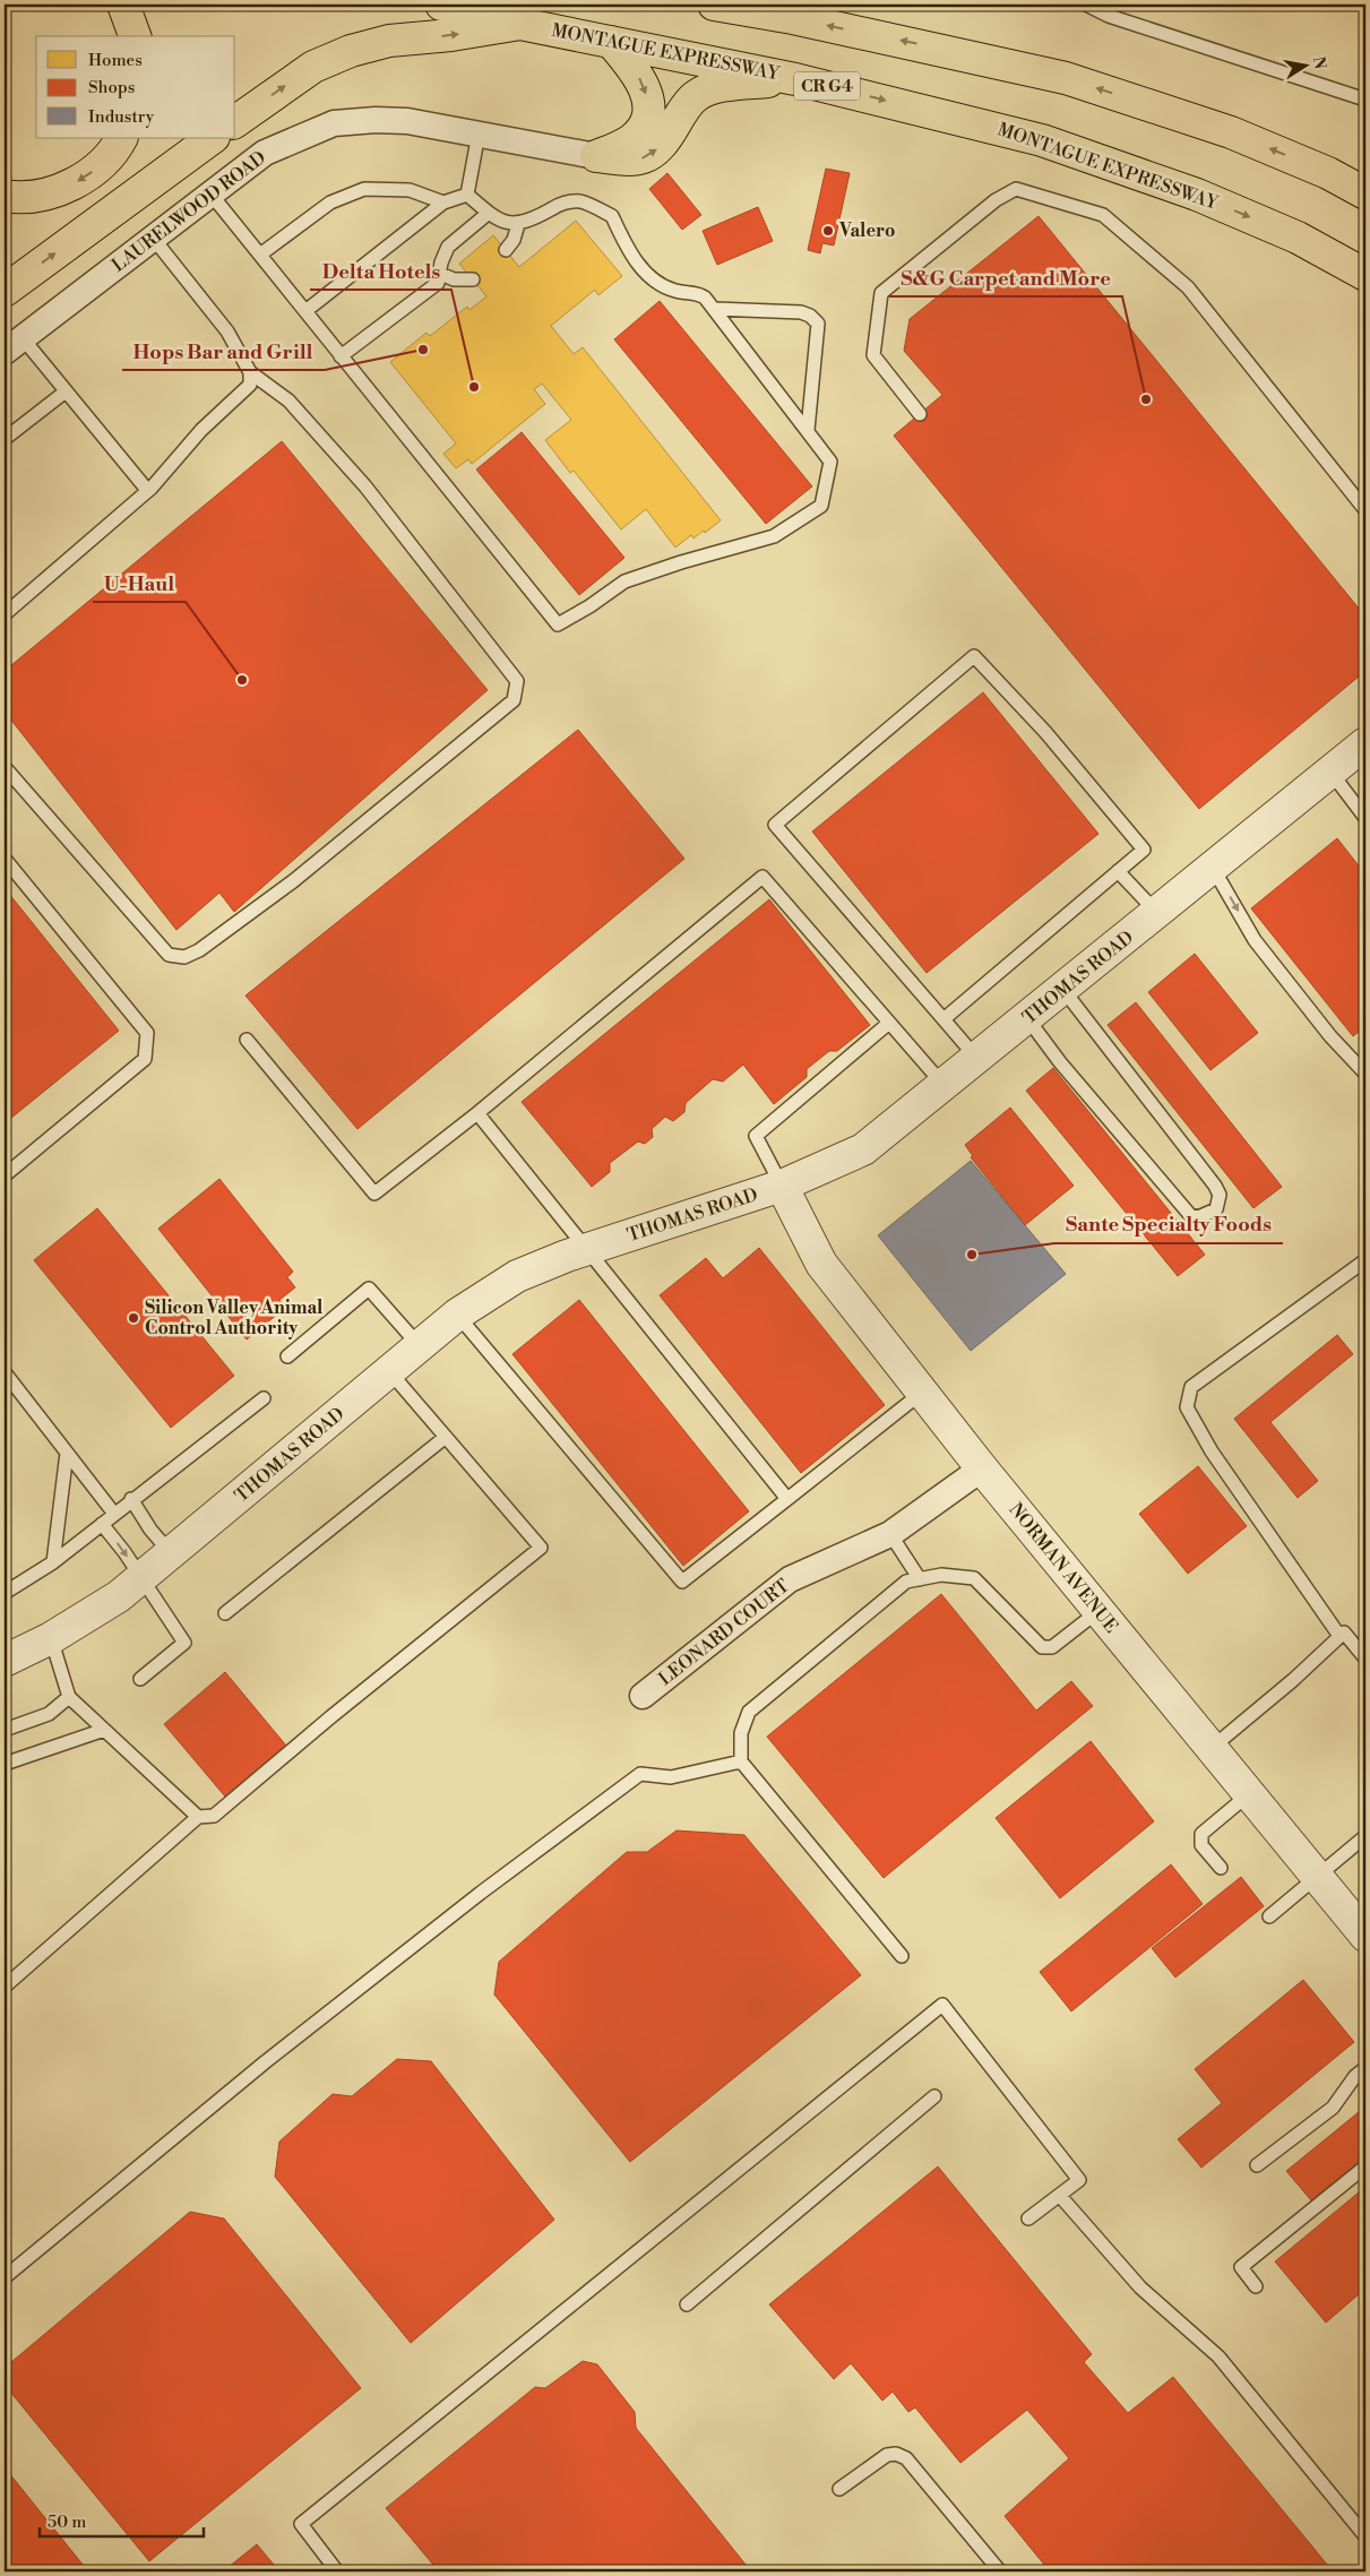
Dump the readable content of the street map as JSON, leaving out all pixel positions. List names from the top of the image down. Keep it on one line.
{"streets":{"highway":["MONTAGUE EXPRESSWAY","CR G4"],"street":["LAURELWOOD ROAD","THOMAS ROAD","NORMAN AVENUE","LEONARD COURT"]},"crossings":[["THOMAS ROAD","NORMAN AVENUE"],["NORMAN AVENUE","LEONARD COURT"]],"places":["Valero","Hops Bar and Grill","Delta Hotels","S&G Carpet and More","U-Haul","Sante Specialty Foods","Silicon Valley Animal Control Authority"],"legend":["Homes","Shops","Industry"],"scale_bar":"50 m","north":"right"}
